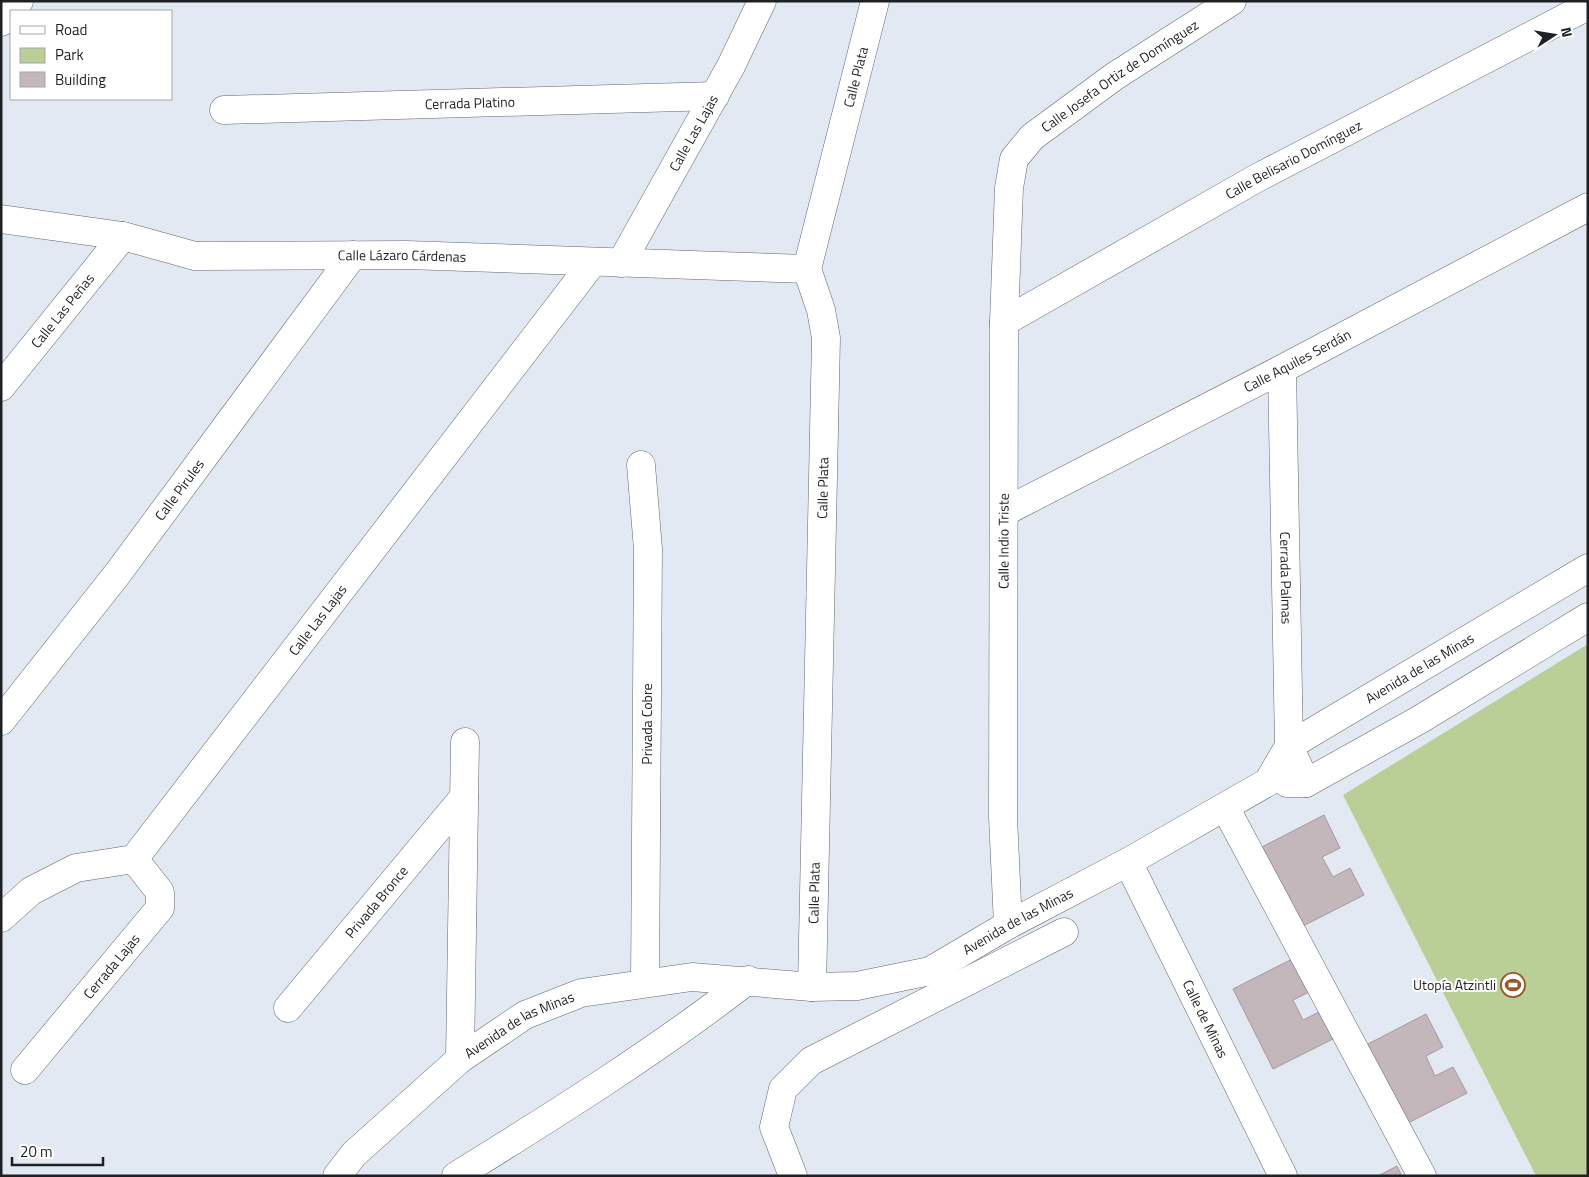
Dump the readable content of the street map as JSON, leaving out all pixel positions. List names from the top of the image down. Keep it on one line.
{"streets":{"street":["Calle Plata","Calle Josefa Ortiz de Domínguez","Cerrada Platino","Calle Las Lajas","Calle Belisario Domínguez","Calle Lázaro Cárdenas","Calle Las Peñas","Calle Aquiles Serdán","Calle Pirules","Calle Indio Triste","Cerrada Palmas","Avenida de las Minas","Privada Cobre","Privada Bronce","Cerrada Lajas","Calle de Minas"]},"crossings":[["Calle Plata","Calle Lázaro Cárdenas"],["Calle Plata","Avenida de las Minas"],["Calle Josefa Ortiz de Domínguez","Calle Indio Triste"],["Cerrada Platino","Calle Las Lajas"],["Calle Las Lajas","Calle Lázaro Cárdenas"],["Calle Las Lajas","Cerrada Lajas"],["Calle Belisario Domínguez","Calle Indio Triste"],["Calle Lázaro Cárdenas","Calle Las Peñas"],["Calle Lázaro Cárdenas","Calle Pirules"],["Calle Aquiles Serdán","Calle Indio Triste"],["Calle Aquiles Serdán","Cerrada Palmas"],["Calle Indio Triste","Avenida de las Minas"],["Cerrada Palmas","Avenida de las Minas"],["Avenida de las Minas","Privada Cobre"],["Avenida de las Minas","Calle de Minas"]],"places":{"sports":["Utopía Atzintli"]},"legend":["Road","Park","Building"],"scale_bar":"20 m","north":"right"}
